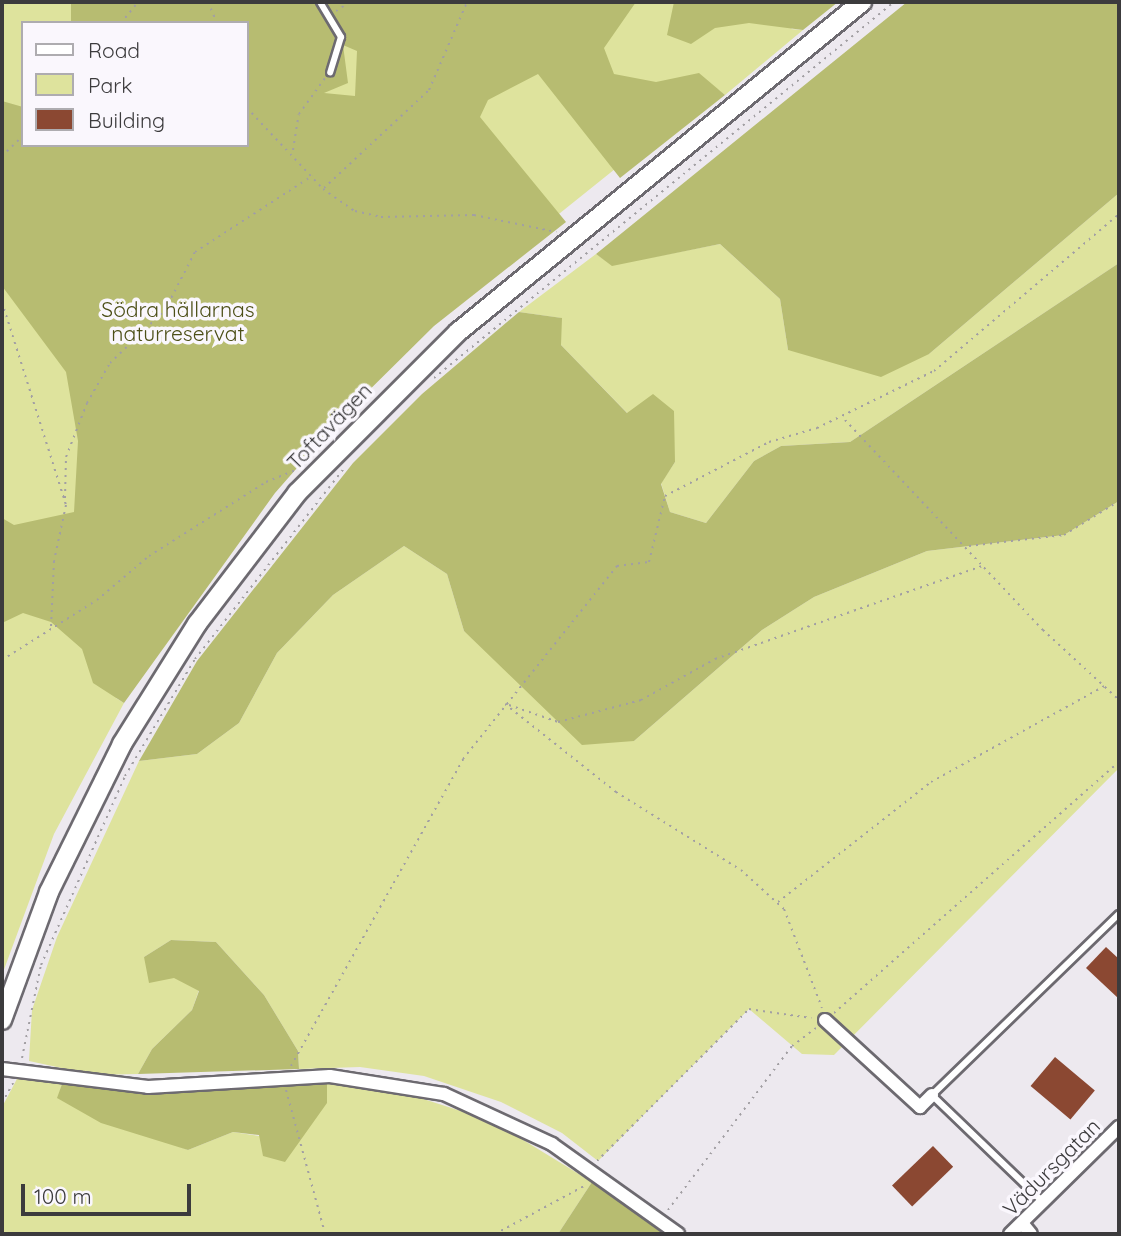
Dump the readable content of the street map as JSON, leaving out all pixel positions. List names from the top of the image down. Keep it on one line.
{"streets":{"main road":["Toftavägen"],"street":["Vädursgatan"]},"parks":["Södra hällarnas naturreservat"],"legend":["Road","Park","Building"],"scale_bar":"100 m"}
